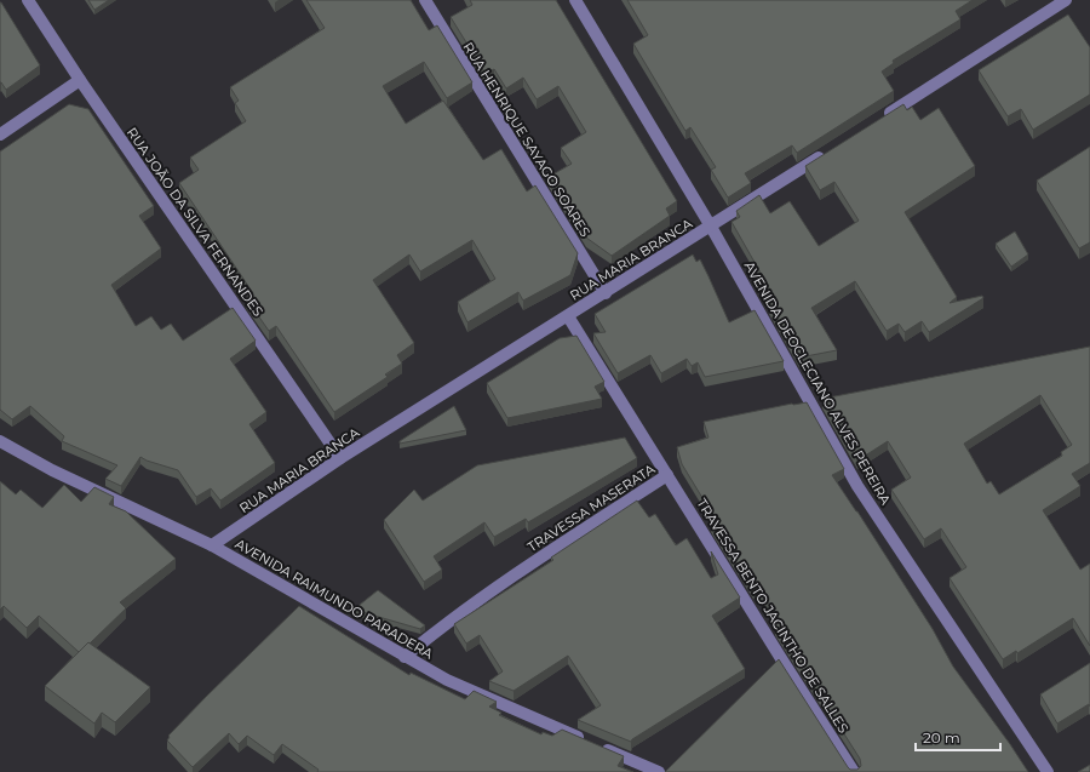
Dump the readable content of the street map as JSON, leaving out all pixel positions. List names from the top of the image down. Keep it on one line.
{"streets":{"street":["RUA HENRIQUE SAYAGO SOARES","RUA JOÃO DA SILVA FERNANDES","RUA MARIA BRANCA","AVENIDA DEOCLECIANO ALVES PEREIRA","TRAVESSA MASERATA","AVENIDA RAIMUNDO PARADERA","TRAVESSA BENTO JACINTHO DE SALLES"]},"crossings":[["RUA HENRIQUE SAYAGO SOARES","RUA MARIA BRANCA"],["RUA JOÃO DA SILVA FERNANDES","RUA MARIA BRANCA"],["RUA MARIA BRANCA","AVENIDA DEOCLECIANO ALVES PEREIRA"],["RUA MARIA BRANCA","TRAVESSA MASERATA"],["RUA MARIA BRANCA","AVENIDA RAIMUNDO PARADERA"],["TRAVESSA MASERATA","AVENIDA RAIMUNDO PARADERA"],["TRAVESSA MASERATA","TRAVESSA BENTO JACINTHO DE SALLES"]],"scale_bar":"20 m"}
